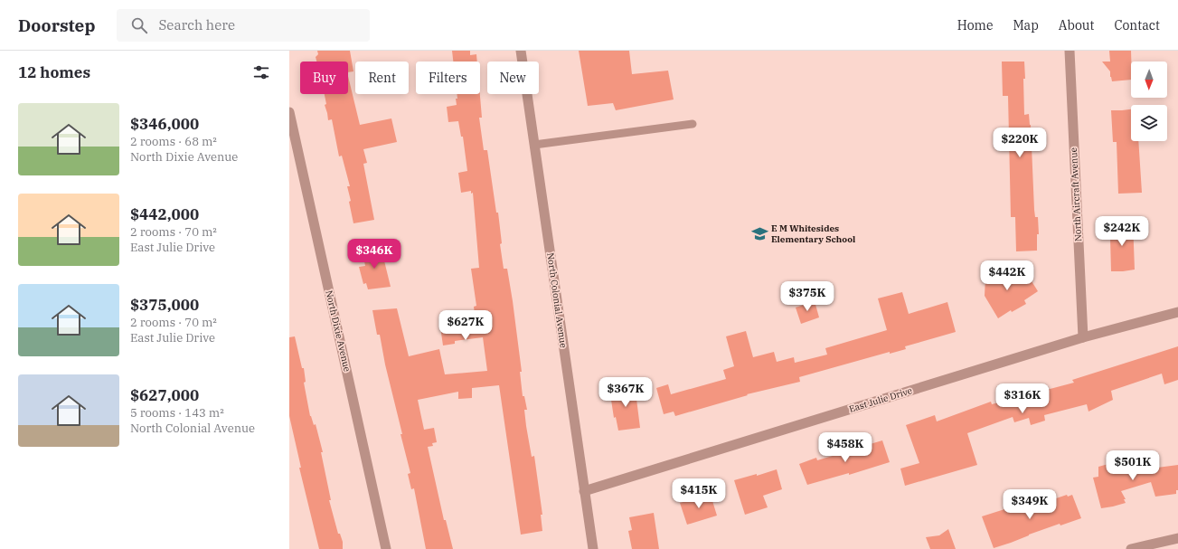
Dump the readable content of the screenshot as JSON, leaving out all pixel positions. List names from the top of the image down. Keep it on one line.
{"streets":{"street":["North Aircraft Avenue","North Colonial Avenue","North Dixie Avenue","East Julie Drive"]},"crossings":[["North Aircraft Avenue","East Julie Drive"],["North Colonial Avenue","East Julie Drive"]],"places":{"school or university":["E M Whitesides Elementary School"]},"north":"bottom","page":{"header":"Doorstep","search":"Search here","nav":["Home","Map","About","Contact"],"heading":"12 homes","chip":["Buy","Rent","Filters","New"],"list":[{"name":"$346,000","note":"2 rooms · 68 m² · North Dixie Avenue"},{"name":"$442,000","note":"2 rooms · 70 m² · East Julie Drive"},{"name":"$375,000","note":"2 rooms · 70 m² · East Julie Drive"},{"name":"$627,000","note":"5 rooms · 143 m² · North Colonial Avenue"}],"price":["$220K","$242K","$346K","$442K","$375K","$627K","$367K","$316K","$458K","$501K","$415K","$349K"]}}
